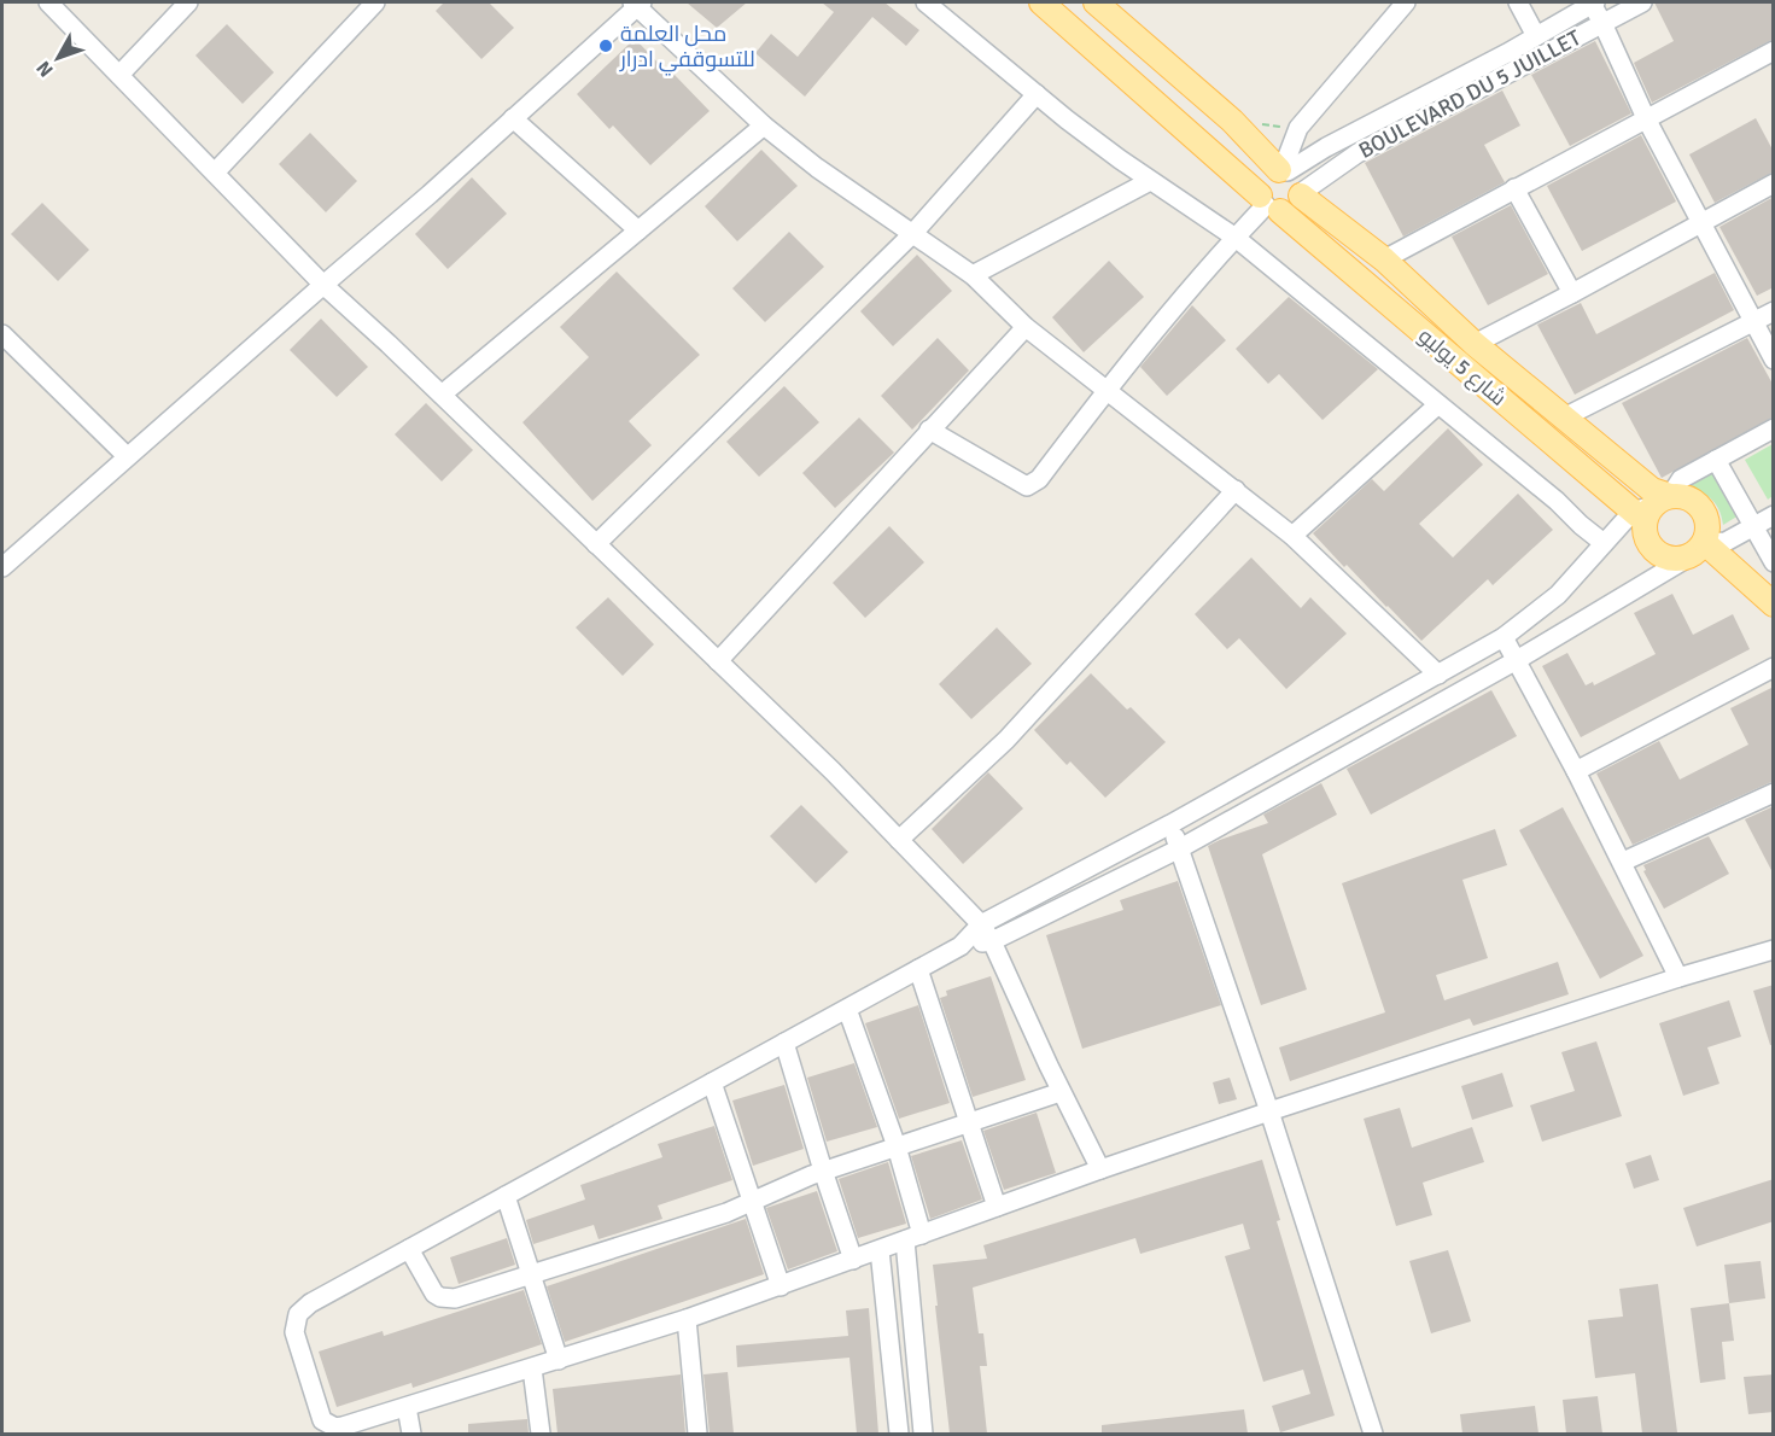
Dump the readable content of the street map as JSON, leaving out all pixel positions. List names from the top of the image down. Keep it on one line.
{"streets":{"main road":["شارع 5 يوليو"],"street":["BOULEVARD DU 5 JUILLET"]},"crossings":[["BOULEVARD DU 5 JUILLET","شارع 5 يوليو"]],"places":["محل العلمة للتسوقفي ادرار"],"north":"bottom left"}
